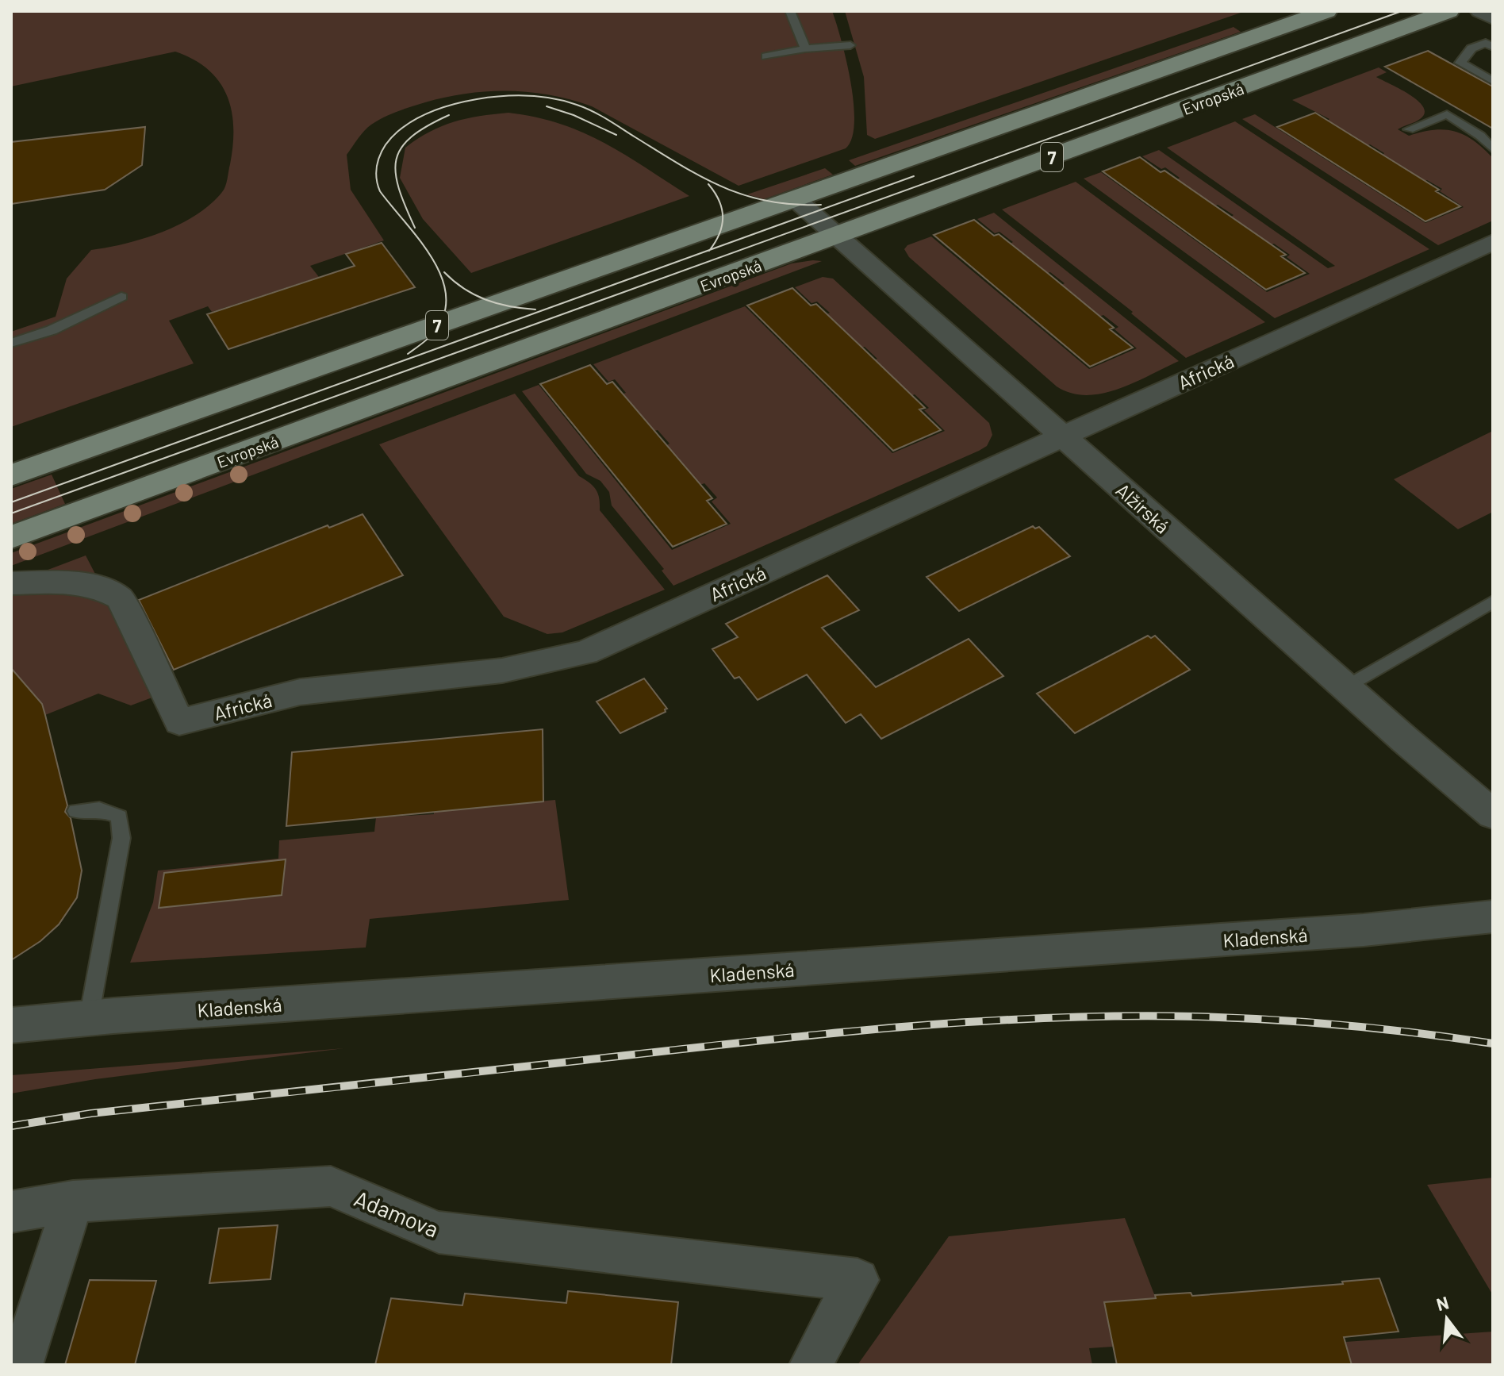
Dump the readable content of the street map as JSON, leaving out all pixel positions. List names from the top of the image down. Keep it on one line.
{"streets":{"main road":["Evropská","7"],"street":["Africká","Alžírská","Kladenská","Adamova"]},"crossings":[["Evropská","Alžírská"],["7","Alžírská"],["Africká","Alžírská"]],"north":"top"}
